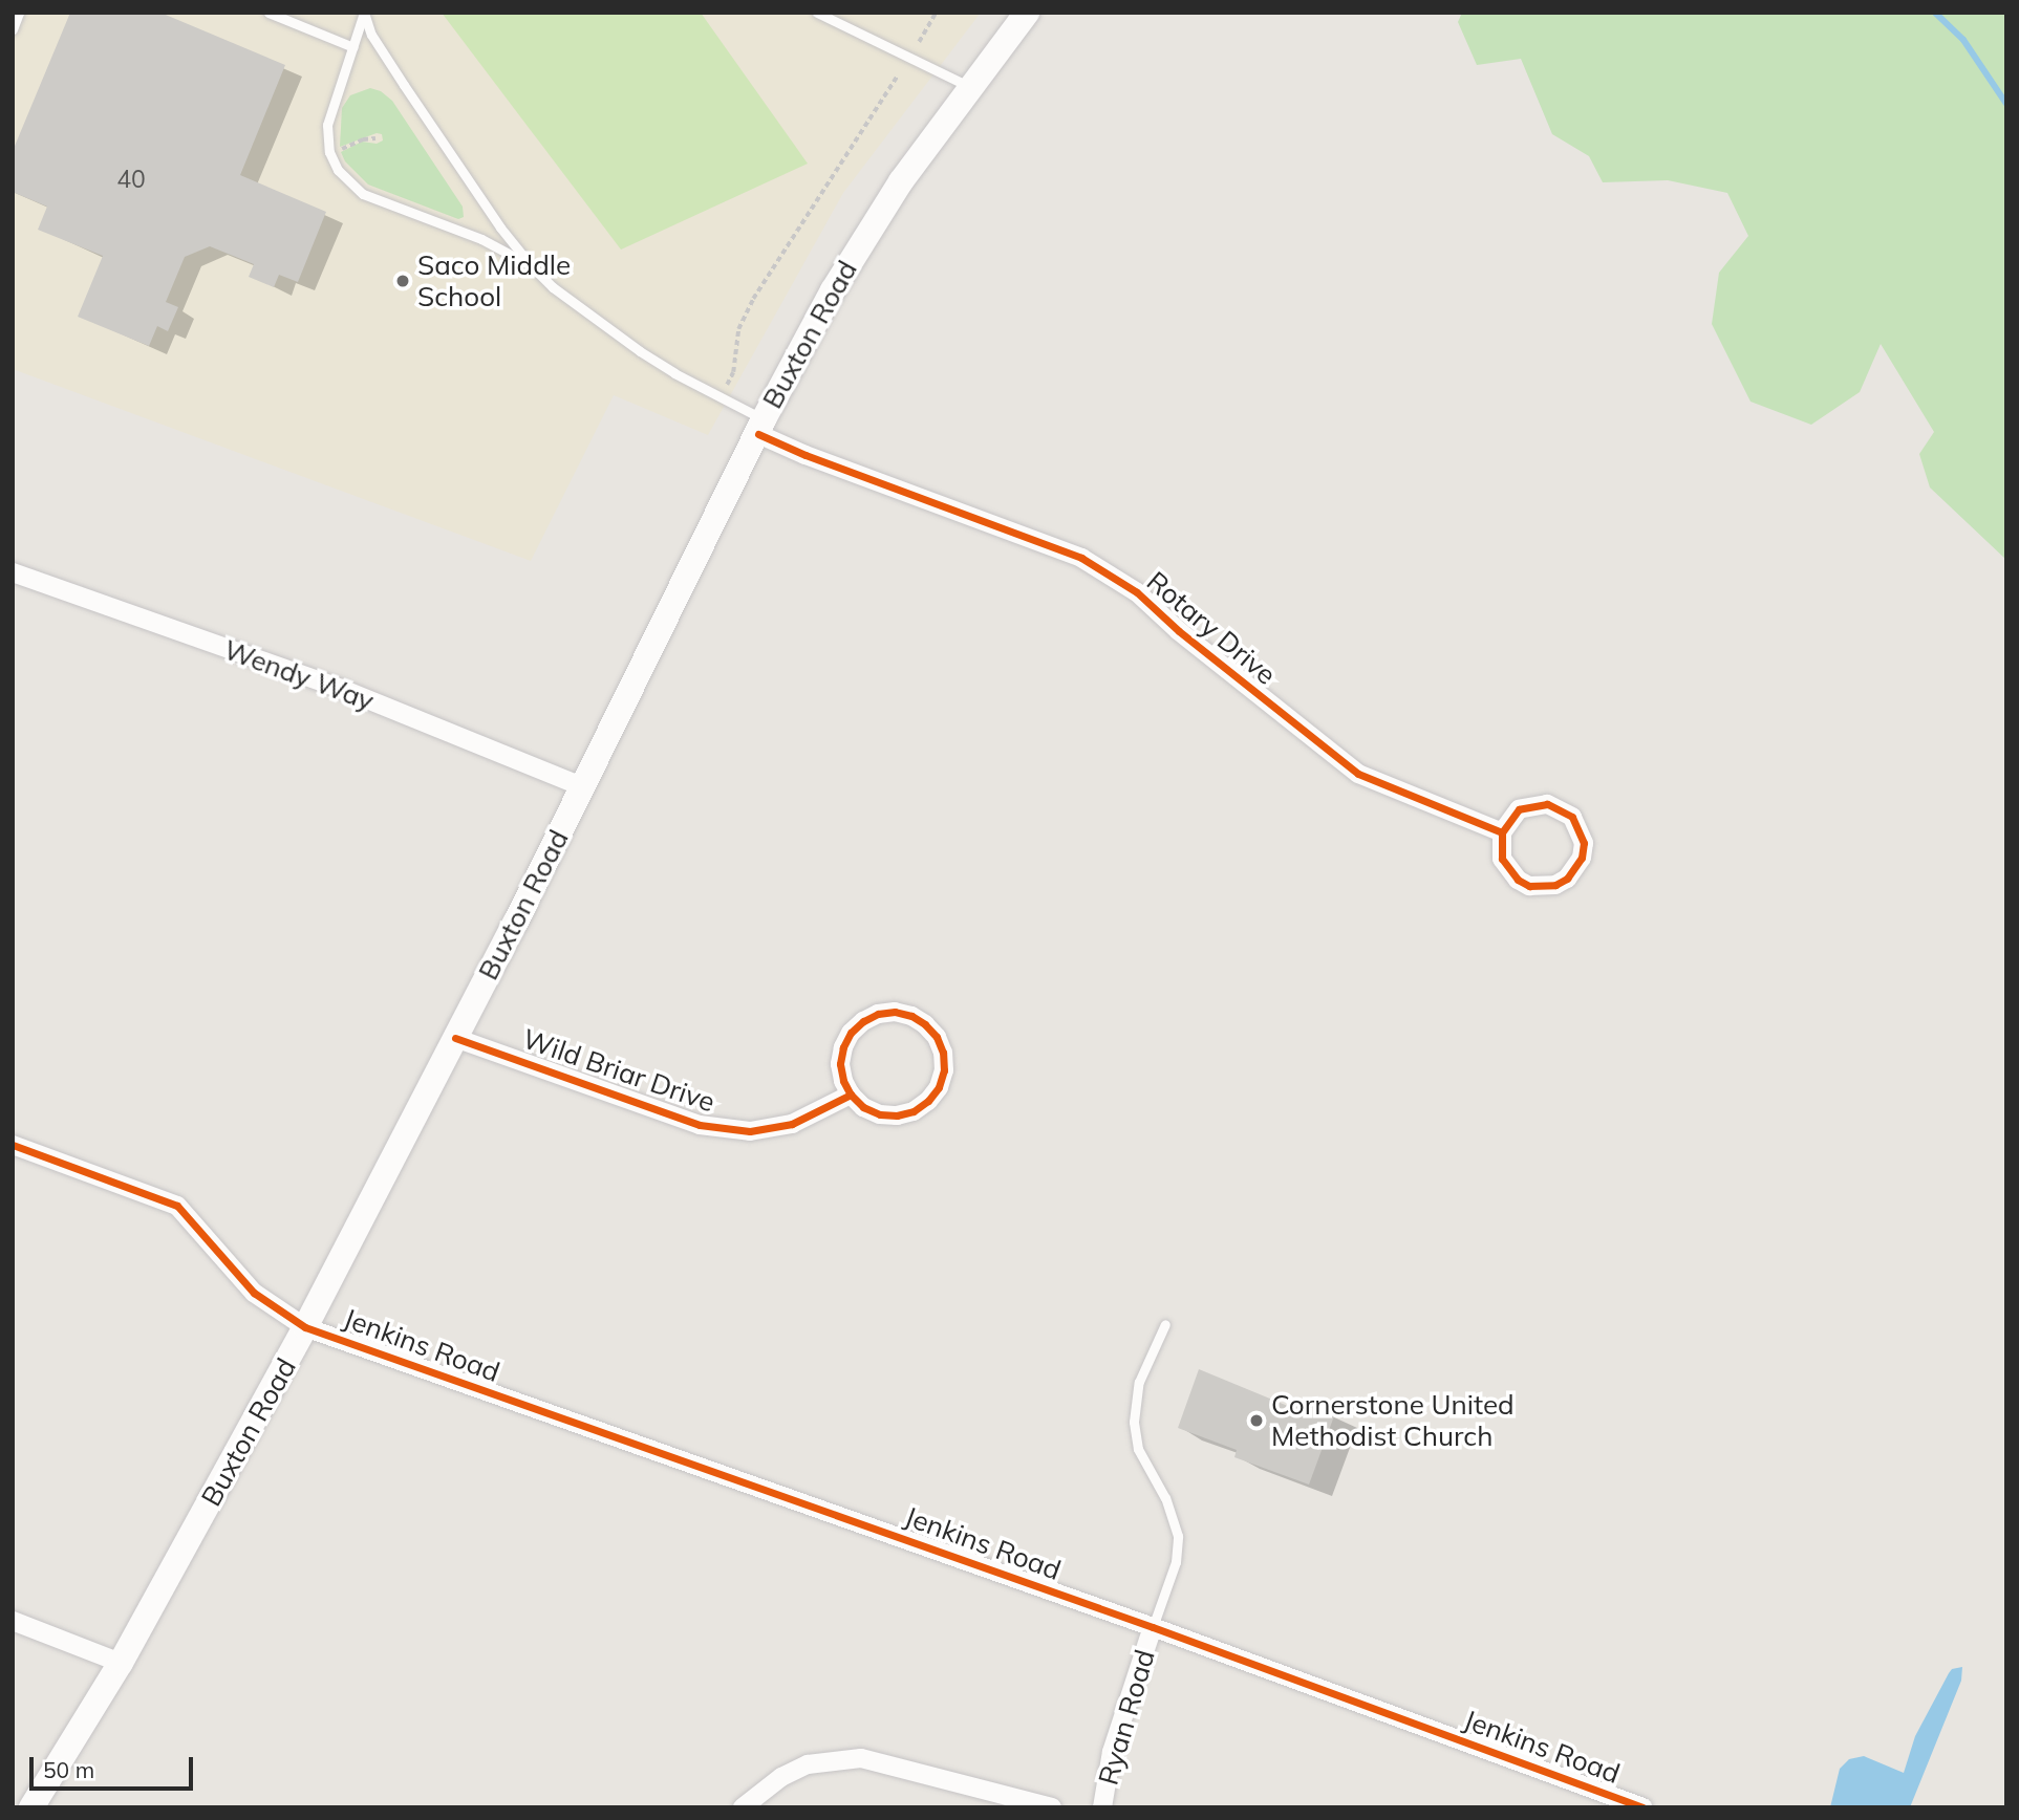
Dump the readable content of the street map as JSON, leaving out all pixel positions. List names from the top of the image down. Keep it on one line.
{"streets":{"main road":["Buxton Road"],"street":["Rotary Drive","Wendy Way","Wild Briar Drive","Jenkins Road","Ryan Road"]},"crossings":[["Buxton Road","Rotary Drive"],["Buxton Road","Wendy Way"],["Buxton Road","Wild Briar Drive"],["Buxton Road","Jenkins Road"],["Jenkins Road","Ryan Road"]],"places":["Saco Middle School","Cornerstone United Methodist Church"],"house_numbers":["40"],"scale_bar":"50 m"}
